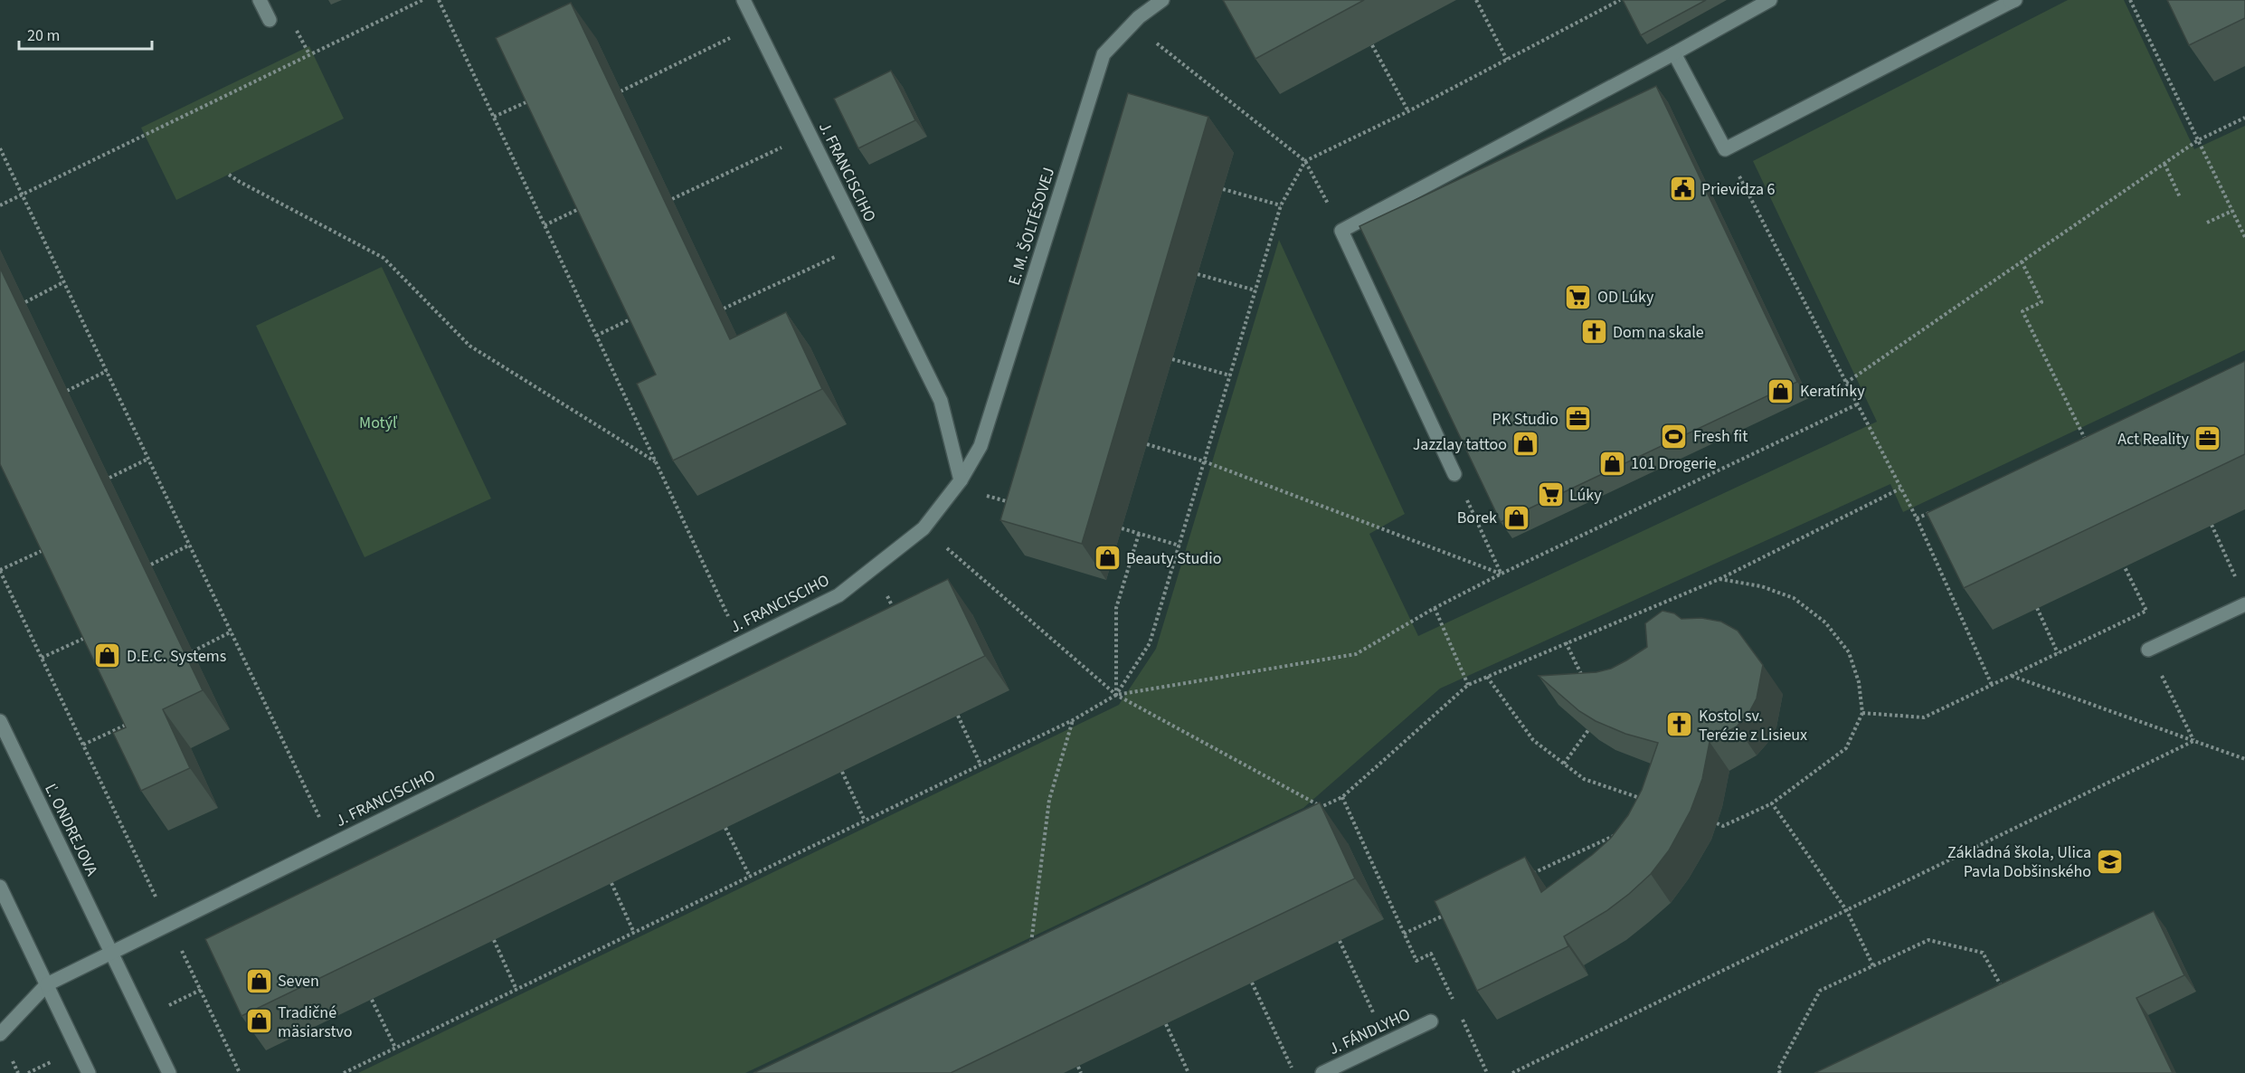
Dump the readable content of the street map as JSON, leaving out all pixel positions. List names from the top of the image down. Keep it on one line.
{"streets":{"street":["J. FRANCISCIHO","E. M. ŠOLTÉSOVEJ","Ľ. ONDREJOVA","J. FÁNDLYHO"]},"crossings":[["J. FRANCISCIHO","E. M. ŠOLTÉSOVEJ"],["J. FRANCISCIHO","Ľ. ONDREJOVA"]],"parks":["Motýľ"],"places":{"public building":["Prievidza 6"],"supermarket":["OD Lúky","Lúky"],"church":["Dom na skale","Kostol sv. Terézie z Lisieux"],"shop":["Keratínky","Jazzlay tattoo","101 Drogerie","Borek","Beauty Studio","D.E.C. Systems","Seven","Tradičné mäsiarstvo"],"office":["PK Studio","Act Reality"],"sports":["Fresh fit"],"school or university":["Základná škola, Ulica Pavla Dobšinského"]},"scale_bar":"20 m"}
